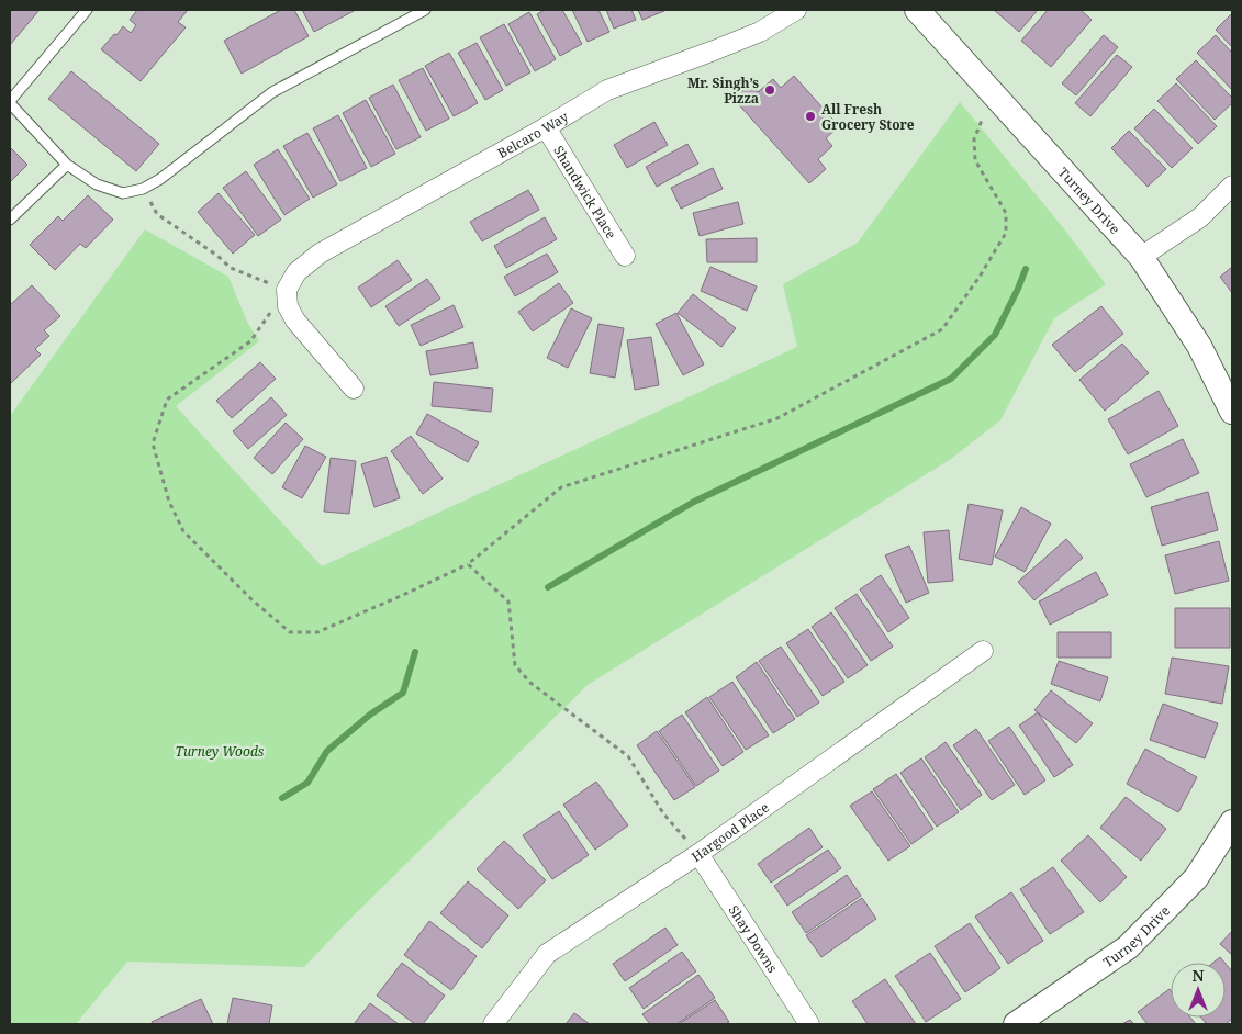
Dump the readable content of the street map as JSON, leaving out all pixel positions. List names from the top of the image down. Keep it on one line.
{"streets":{"street":["Belcaro Way","Shandwick Place","Turney Drive","Hargood Place","Shay Downs"]},"crossings":[["Belcaro Way","Shandwick Place"],["Hargood Place","Shay Downs"]],"parks":["Turney Woods"],"places":["Mr. Singh’s Pizza","All Fresh Grocery Store"],"north":"top"}
